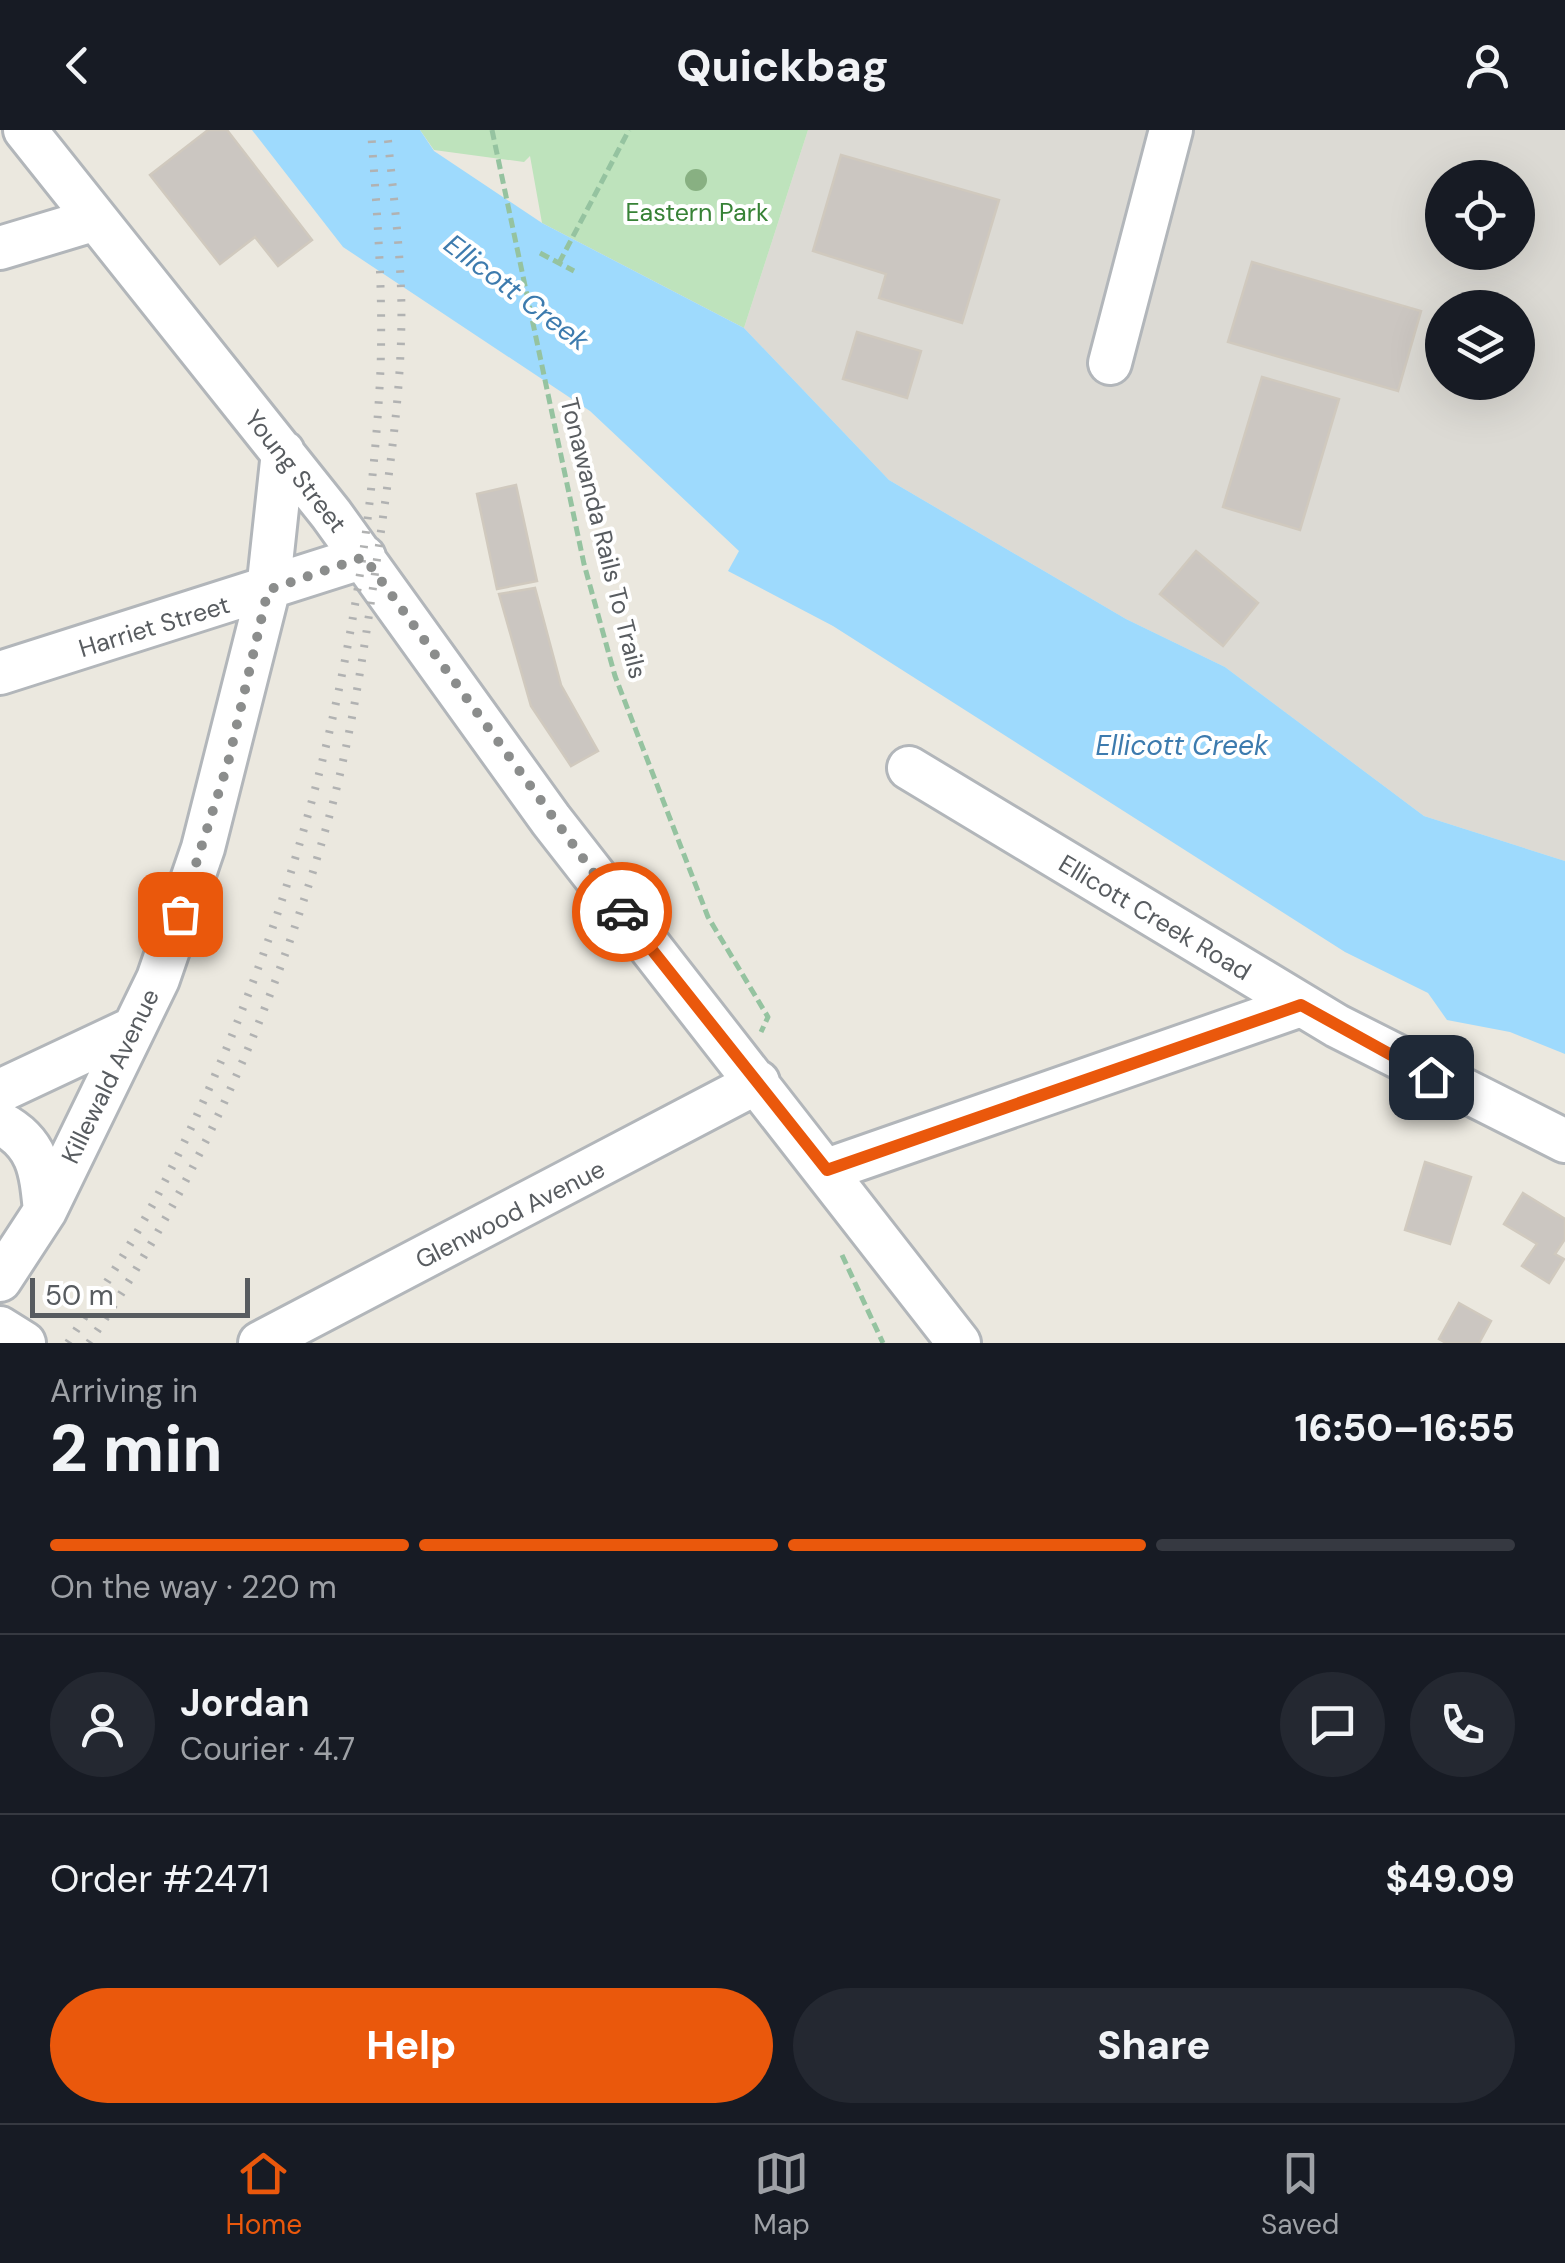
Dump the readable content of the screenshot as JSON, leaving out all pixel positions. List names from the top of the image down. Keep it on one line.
{"streets":{"street":["Young Street","Harriet Street","Ellicott Creek Road","Killewald Avenue","Glenwood Avenue"],"path":["Tonawanda Rails To Trails"]},"crossings":[["Young Street","Harriet Street"],["Young Street","Killewald Avenue"],["Young Street","Glenwood Avenue"],["Harriet Street","Killewald Avenue"]],"water":["Ellicott Creek"],"parks":["Eastern Park"],"scale_bar":"50 m","page":{"header":"Quickbag","scale":"50 m","heading":["2 min","Arriving in","16:50–16:55"],"panel":["Jordan","Courier · 4.7","Order #2471","$49.09"],"bar":"On the way · 220 m","buttons":["Help","Share"],"tabs":["Home","Map","Saved"]}}
